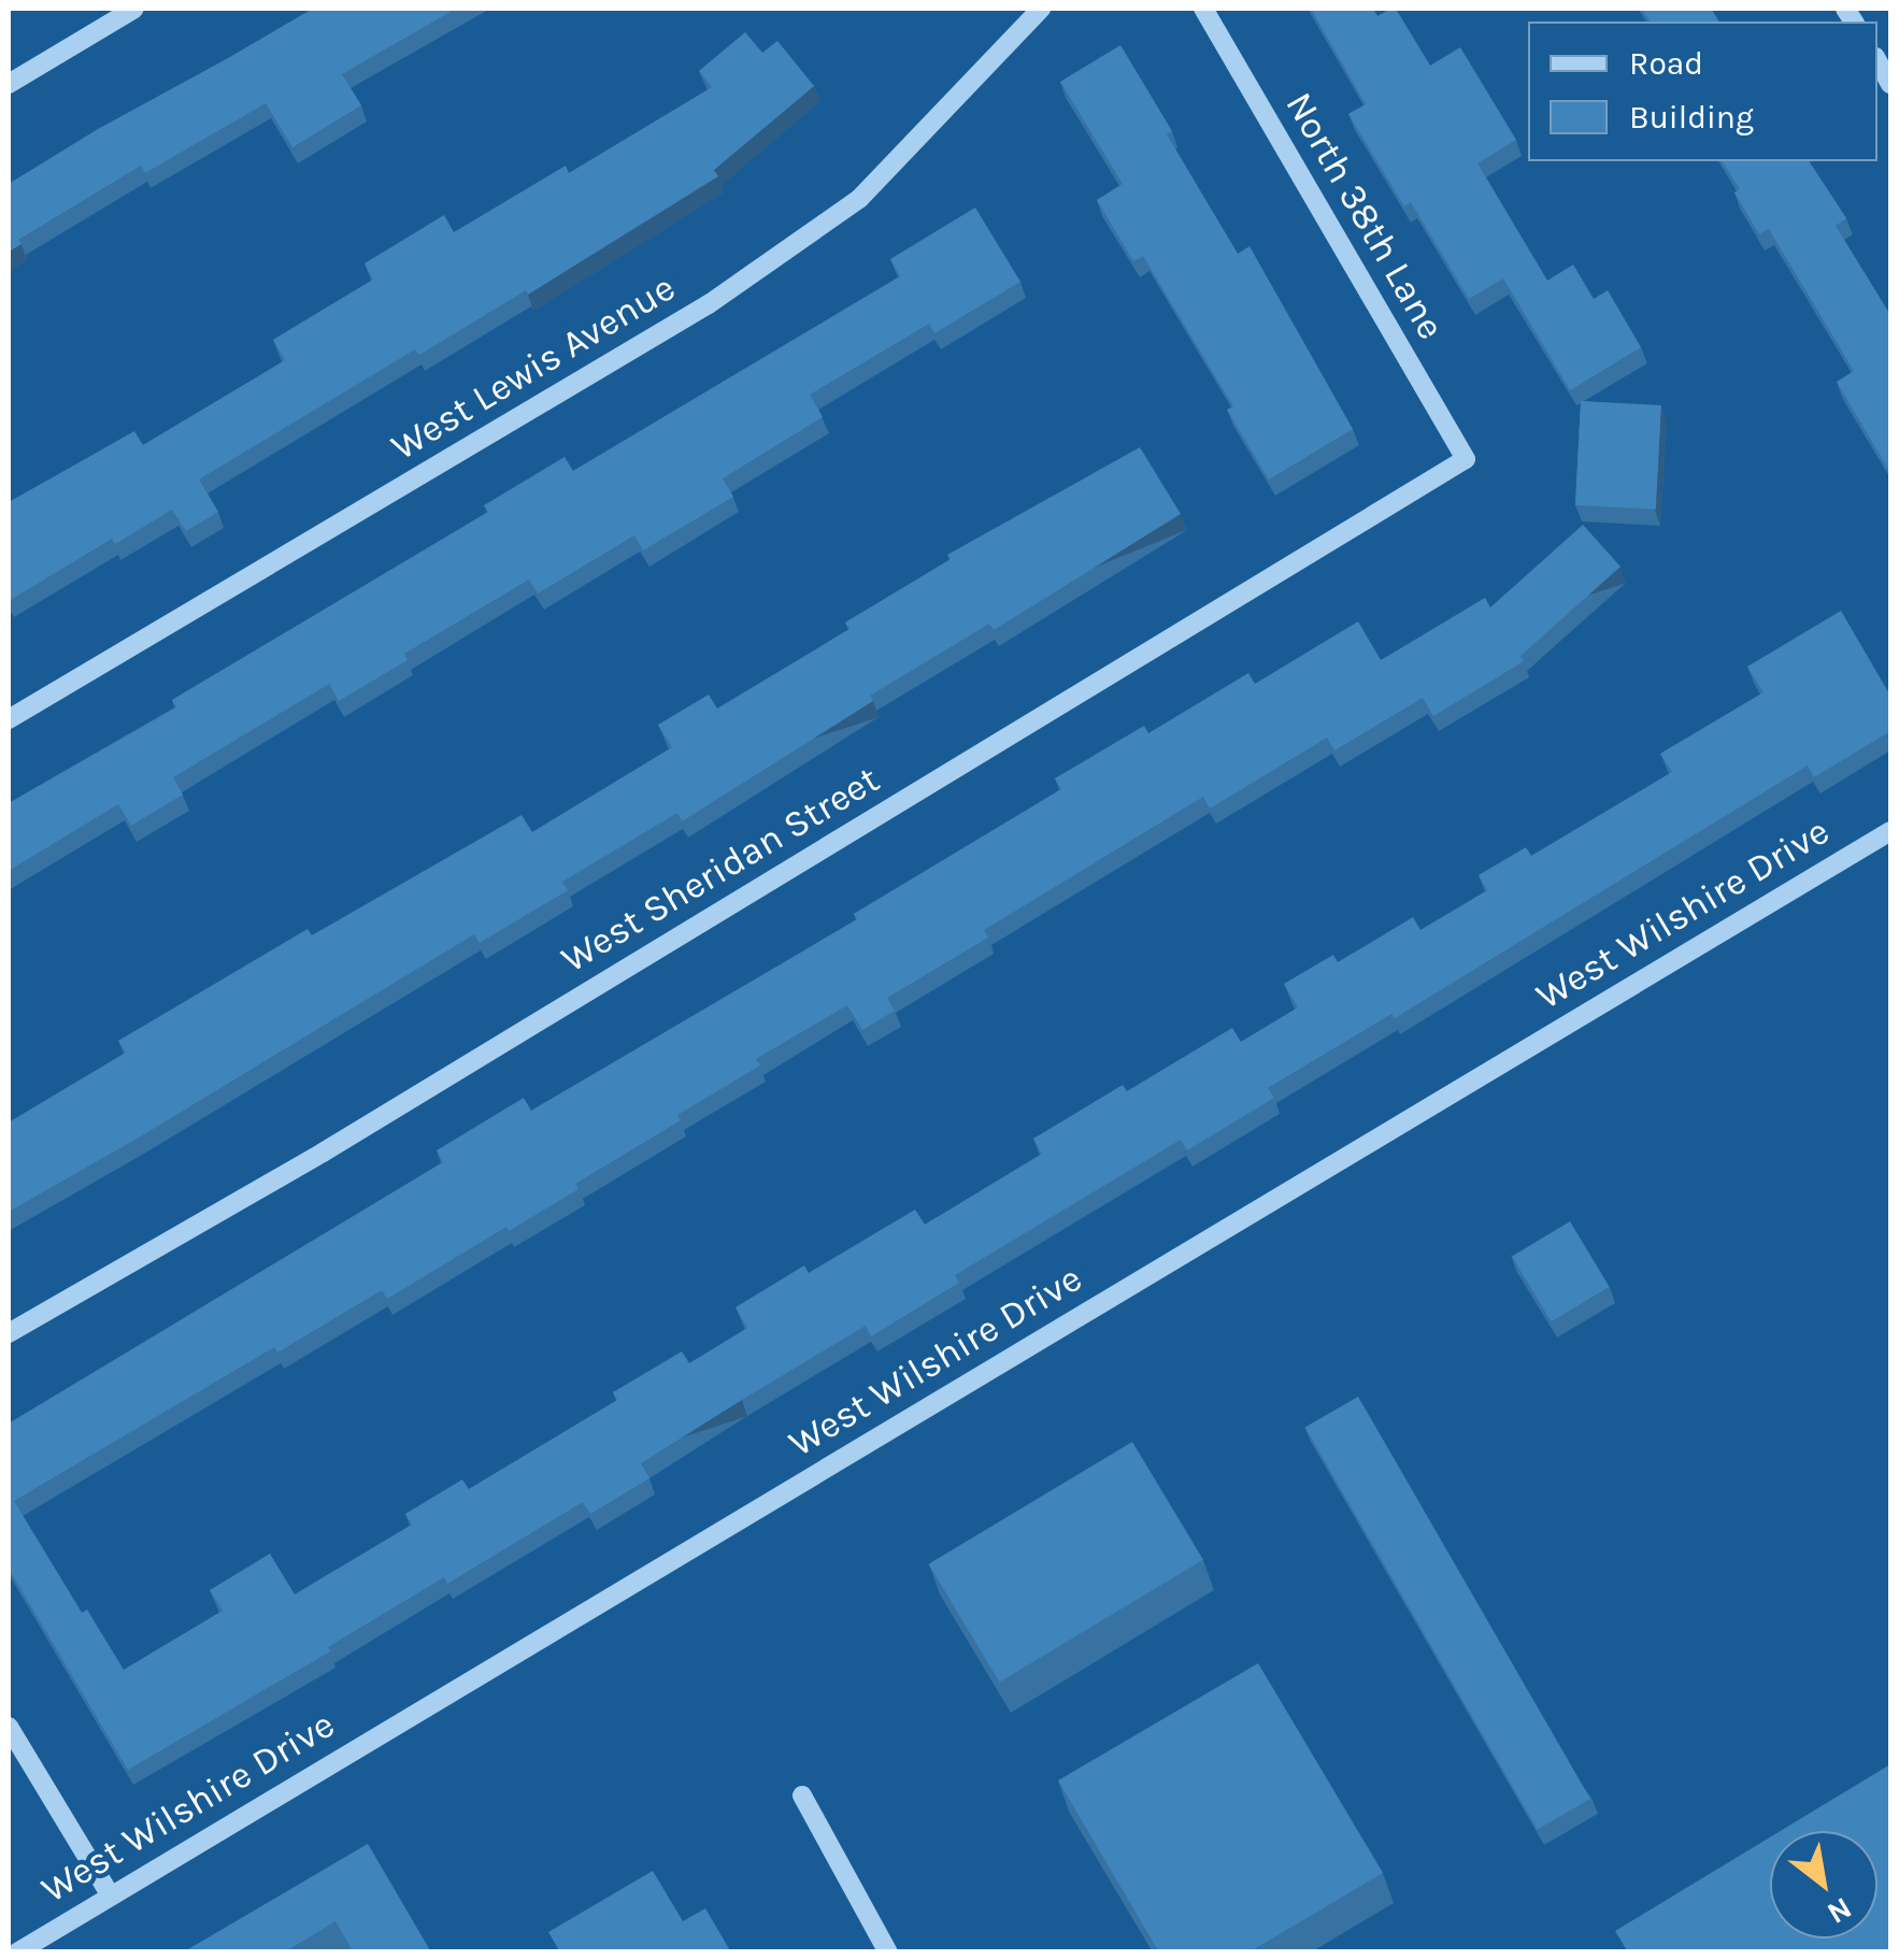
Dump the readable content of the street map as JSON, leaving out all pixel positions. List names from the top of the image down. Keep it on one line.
{"streets":{"street":["North 38th Lane","West Lewis Avenue","West Sheridan Street","West Wilshire Drive"]},"crossings":[["North 38th Lane","West Sheridan Street"]],"legend":["Road","Building"],"north":"bottom right"}
